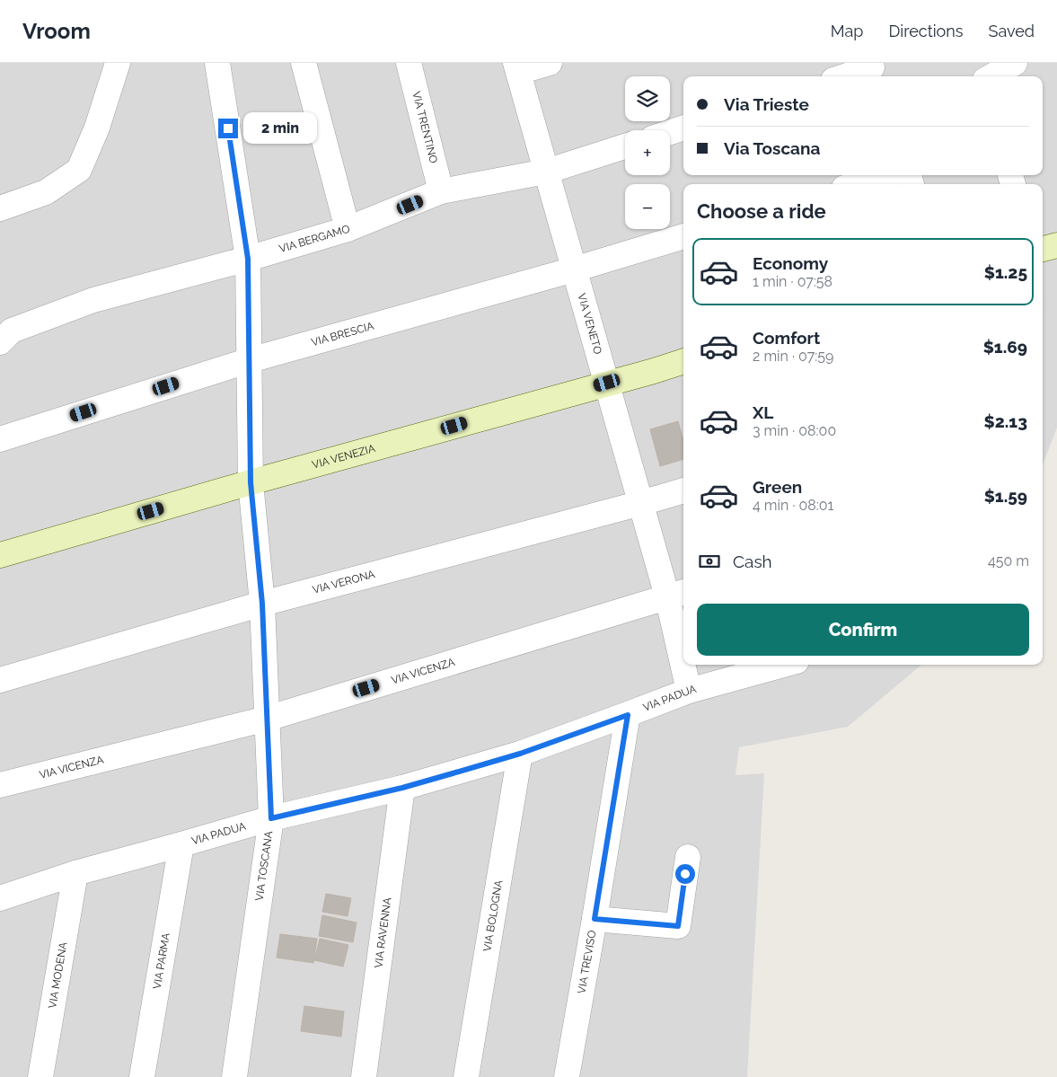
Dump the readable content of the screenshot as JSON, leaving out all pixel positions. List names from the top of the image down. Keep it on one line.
{"streets":{"street":["VIA TRENTINO","VIA BERGAMO","VIA VENETO","VIA BRESCIA","VIA VENEZIA","VIA VERONA","VIA VICENZA","VIA PADUA","VIA TOSCANA","VIA BOLOGNA","VIA RAVENNA","VIA PARMA","VIA TREVISO","VIA MODENA"]},"crossings":[["VIA TRENTINO","VIA BERGAMO"],["VIA BERGAMO","VIA VENETO"],["VIA BERGAMO","VIA TOSCANA"],["VIA VENETO","VIA BRESCIA"],["VIA VENETO","VIA VENEZIA"],["VIA VENETO","VIA VERONA"],["VIA VENETO","VIA VICENZA"],["VIA VENETO","VIA PADUA"],["VIA BRESCIA","VIA TOSCANA"],["VIA VENEZIA","VIA TOSCANA"],["VIA VERONA","VIA TOSCANA"],["VIA VICENZA","VIA TOSCANA"],["VIA PADUA","VIA TOSCANA"],["VIA PADUA","VIA BOLOGNA"],["VIA PADUA","VIA RAVENNA"],["VIA PADUA","VIA PARMA"],["VIA PADUA","VIA TREVISO"],["VIA PADUA","VIA MODENA"]],"page":{"header":"Vroom","nav":["Map","Directions","Saved"],"map_buttons":["+","−"],"banner":["Via Trieste","Via Toscana"],"bubble":"2 min","heading":"Choose a ride","list":[{"name":"Economy","note":"1 min · 07:58","value":"$1.25"},{"name":"Comfort","note":"2 min · 07:59","value":"$1.69"},{"name":"XL","note":"3 min · 08:00","value":"$2.13"},{"name":"Green","note":"4 min · 08:01","value":"$1.59"}],"pay":["Cash","450 m"],"buttons":"Confirm"}}
